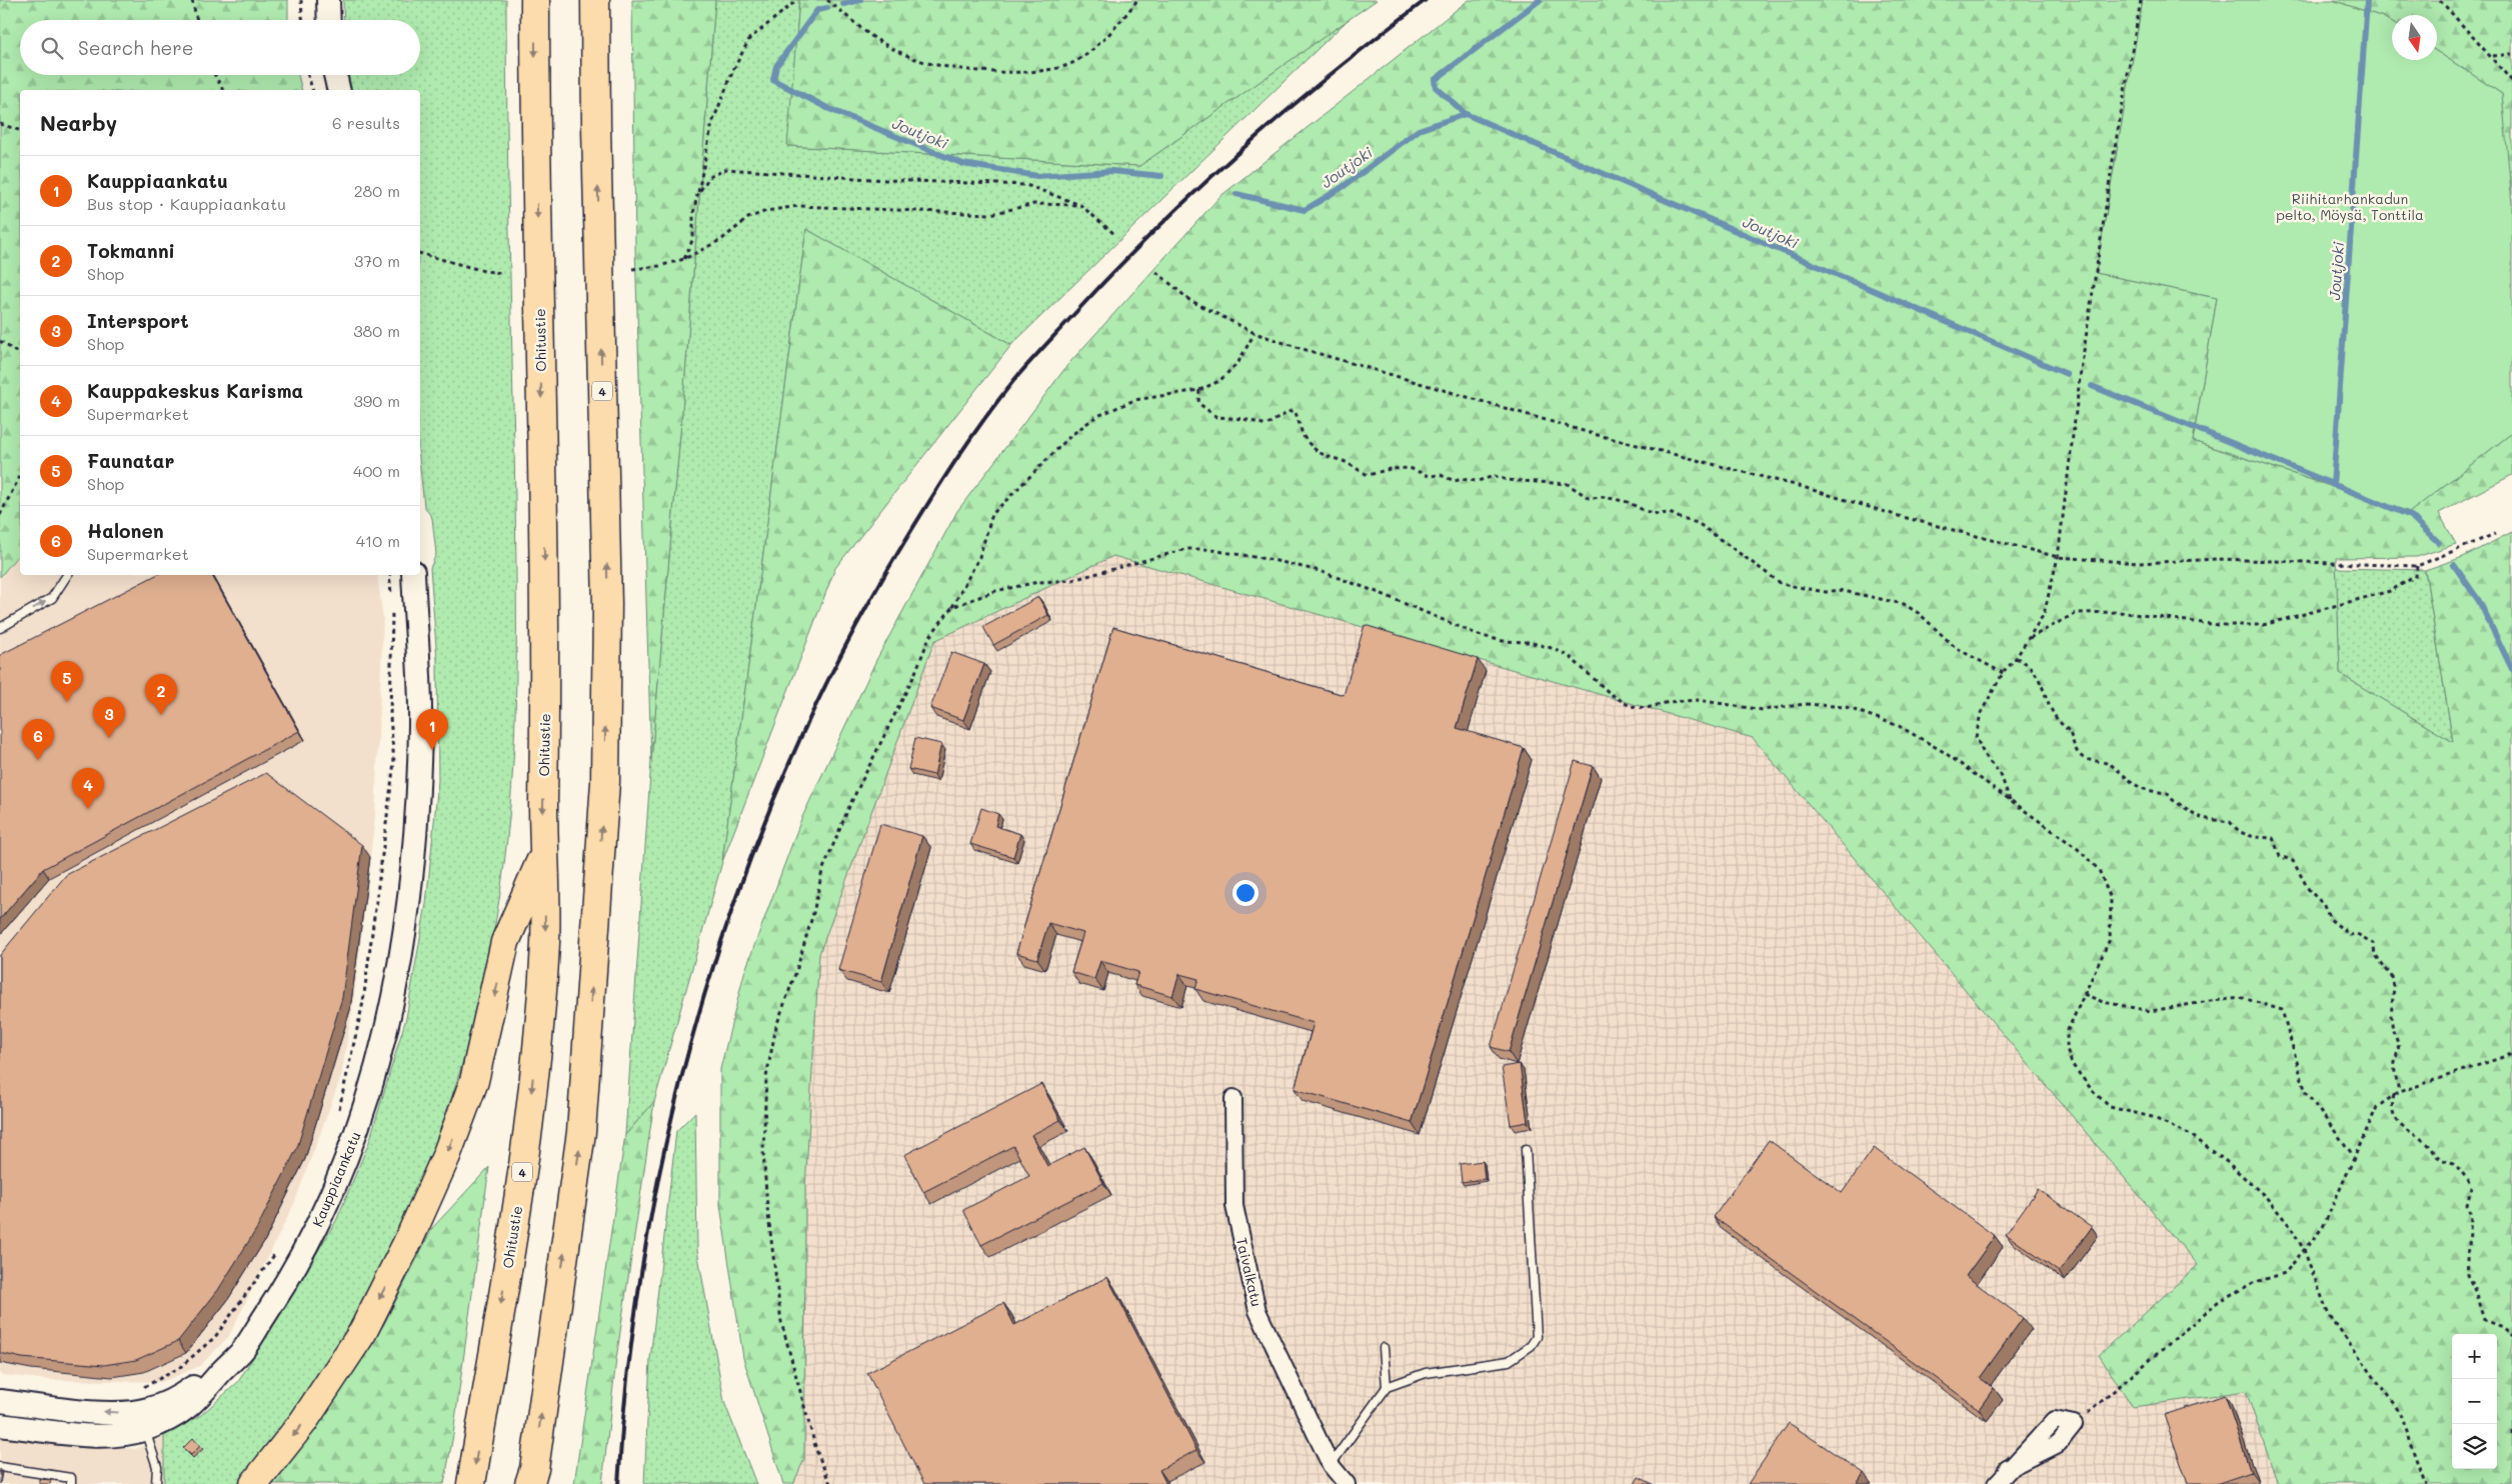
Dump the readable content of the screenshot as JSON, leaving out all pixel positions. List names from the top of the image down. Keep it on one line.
{"streets":{"highway":["Ohitustie","4"],"street":["Kauppiaankatu","Taivalkatu"]},"water":["Joutjoki"],"parks":["Riihitarhankadun pelto, Möysä, Tonttila"],"north":"bottom","page":{"search":"Search here","heading":["Nearby","6 results"],"list":[{"mark":"1","name":"Kauppiaankatu","note":"Bus stop · Kauppiaankatu","value":"280 m"},{"mark":"2","name":"Tokmanni","note":"Shop","value":"370 m"},{"mark":"3","name":"Intersport","note":"Shop","value":"380 m"},{"mark":"4","name":"Kauppakeskus Karisma","note":"Supermarket","value":"390 m"},{"mark":"5","name":"Faunatar","note":"Shop","value":"400 m"},{"mark":"6","name":"Halonen","note":"Supermarket","value":"410 m"}],"pins":["5","2","3","1","6","4"],"map_buttons":["+","−"]}}
